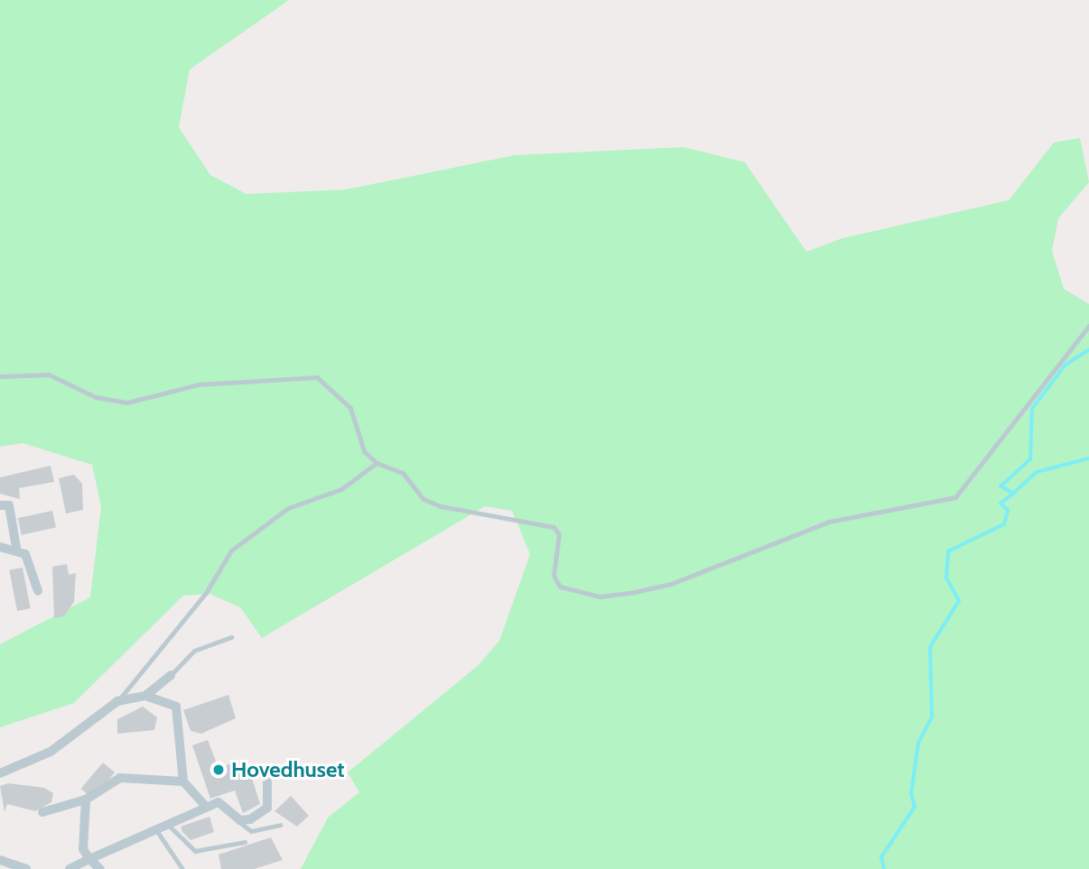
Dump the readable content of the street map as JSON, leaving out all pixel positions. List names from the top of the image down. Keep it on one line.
{"places":["Hovedhuset"]}
